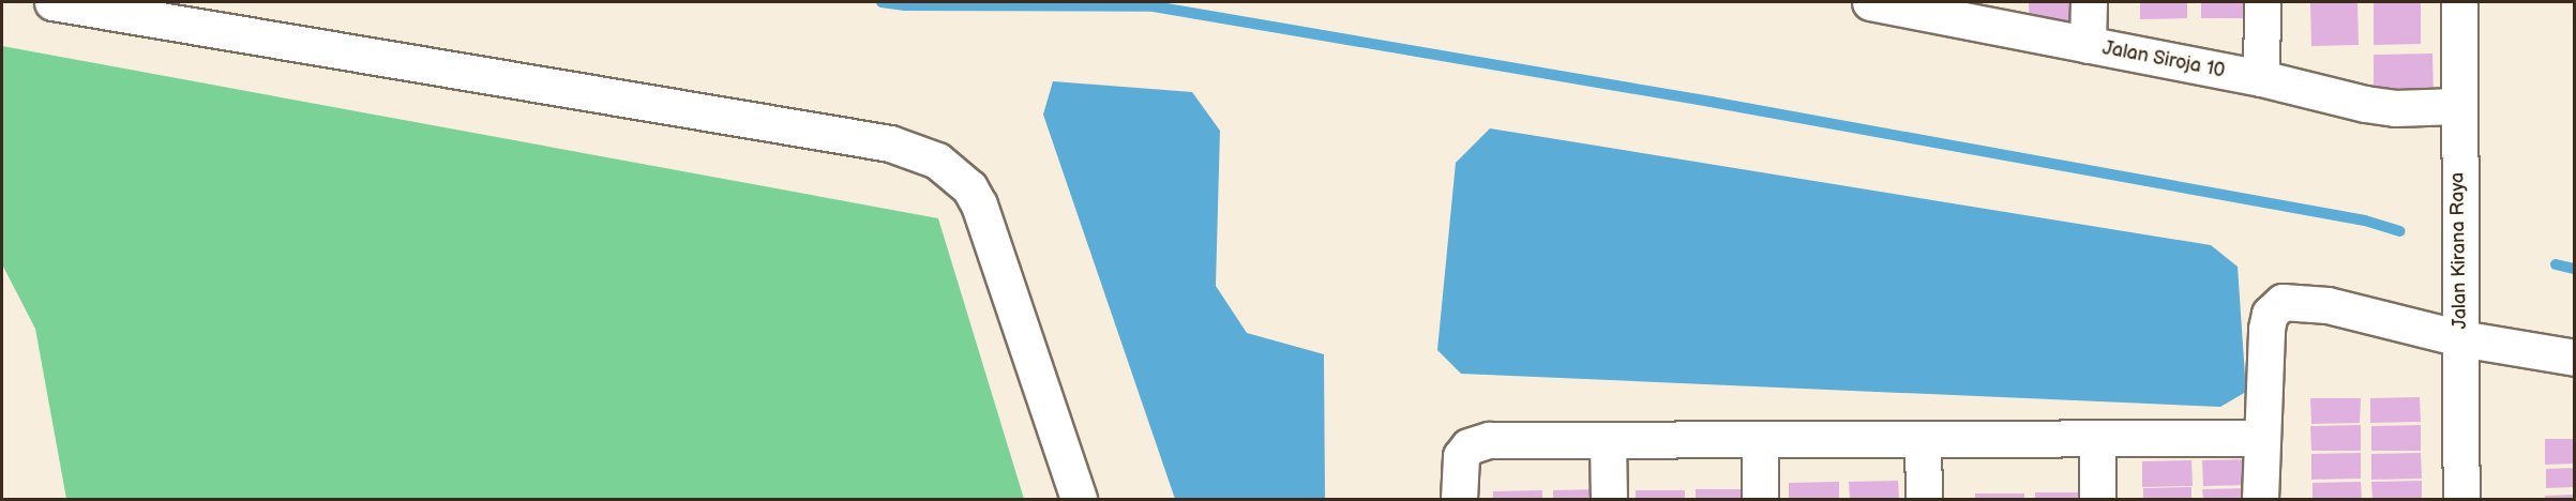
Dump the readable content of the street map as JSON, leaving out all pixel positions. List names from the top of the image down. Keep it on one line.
{"streets":{"street":["Jalan Siroja 10","Jalan Kirana Raya"]},"crossings":[["Jalan Siroja 10","Jalan Kirana Raya"]]}
